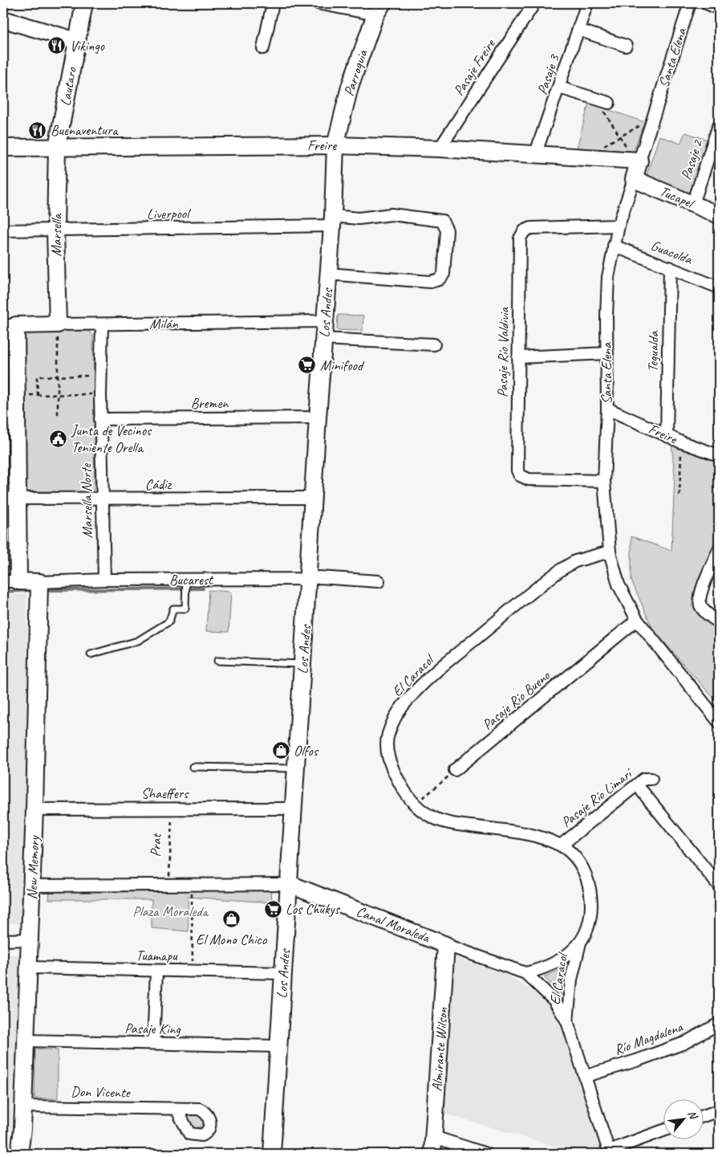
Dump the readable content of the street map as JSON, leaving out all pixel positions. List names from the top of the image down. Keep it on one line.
{"streets":{"street":["Santa Elena","Pasaje Freire","Parroquia","Pasaje 3","Lautaro","Freire","Pasaje 2","Tucapel","Liverpool","Marsella","Guacolda","Los Andes","Milán","Tegualda","Pasaje Río Valdivia","Bremen","Cádiz","Marsella Norte","Bucarest","El Caracol","Pasaje Río Bueno","Shaeffers","Pasaje Río Limarí","New Memory","Canal Moraleda","Tuamapu","Pasaje King","Río Magdalena","Almirante Wilson","Don Vicente"],"path":["Prat"]},"crossings":[["Santa Elena","Freire"],["Santa Elena","Tucapel"],["Santa Elena","Guacolda"],["Santa Elena","Pasaje Río Valdivia"],["Santa Elena","El Caracol"],["Santa Elena","Pasaje Río Bueno"],["Pasaje Freire","Freire"],["Parroquia","Freire"],["Parroquia","Los Andes"],["Pasaje 3","Freire"],["Lautaro","Freire"],["Lautaro","Marsella"],["Freire","Marsella"],["Freire","Los Andes"],["Freire","Tegualda"],["Pasaje 2","Tucapel"],["Liverpool","Marsella"],["Liverpool","Los Andes"],["Marsella","Milán"],["Guacolda","Tegualda"],["Los Andes","Milán"],["Los Andes","Bremen"],["Los Andes","Cádiz"],["Los Andes","Bucarest"],["Los Andes","Shaeffers"],["Los Andes","Canal Moraleda"],["Los Andes","Tuamapu"],["Los Andes","Pasaje King"],["Milán","Marsella Norte"],["Bremen","Marsella Norte"],["Cádiz","Marsella Norte"],["Marsella Norte","Bucarest"],["Bucarest","New Memory"],["El Caracol","Pasaje Río Limarí"],["El Caracol","Canal Moraleda"],["Shaeffers","Prat"],["Shaeffers","New Memory"],["Prat","Canal Moraleda"],["New Memory","Canal Moraleda"],["New Memory","Tuamapu"],["New Memory","Pasaje King"],["New Memory","Don Vicente"],["Canal Moraleda","Río Magdalena"],["Canal Moraleda","Almirante Wilson"]],"parks":["Plaza Moraleda"],"places":{"restaurant":["Vikingo","Buenaventura"],"supermarket":["Minifood","Los Chukys"],"public building":["Junta de Vecinos Teniente Orella"],"shop":["Olfos","El Mono Chico"]},"north":"top right"}
